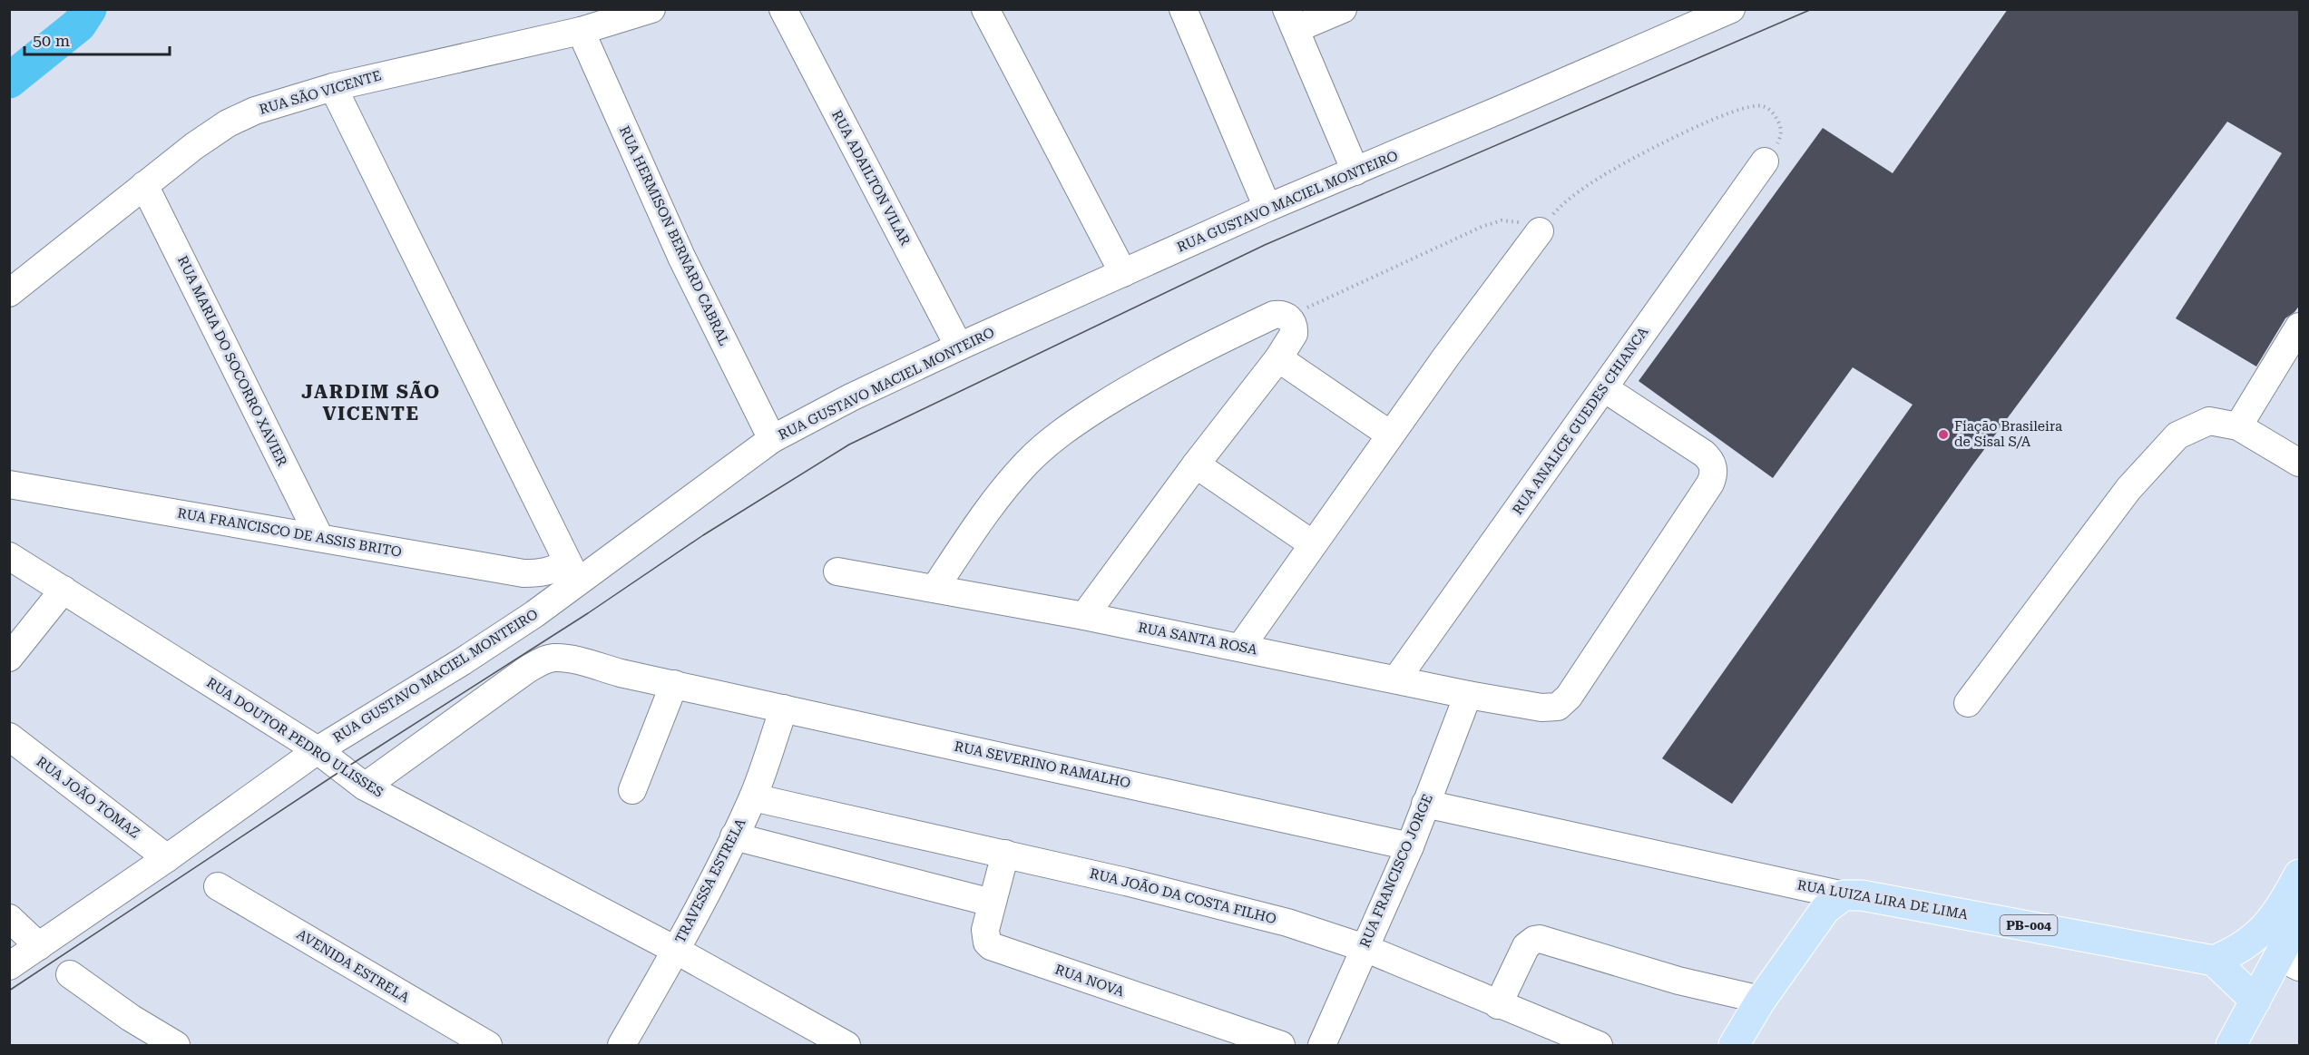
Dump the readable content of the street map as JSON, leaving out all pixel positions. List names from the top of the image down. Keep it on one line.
{"streets":{"main road":["RUA LUIZA LIRA DE LIMA","PB-004"],"street":["RUA SÃO VICENTE","RUA ADAILTON VILAR","RUA GUSTAVO MACIEL MONTEIRO","RUA HERMISON BERNARD CABRAL","RUA MARIA DO SOCORRO XAVIER","RUA ANALICE GUEDES CHIANCA","RUA FRANCISCO DE ASSIS BRITO","RUA SANTA ROSA","RUA DOUTOR PEDRO ULISSES","RUA SEVERINO RAMALHO","RUA JOÃO TOMAZ","RUA FRANCISCO JORGE","TRAVESSA ESTRELA","RUA JOÃO DA COSTA FILHO","AVENIDA ESTRELA","RUA NOVA"]},"crossings":[["RUA SÃO VICENTE","RUA HERMISON BERNARD CABRAL"],["RUA SÃO VICENTE","RUA MARIA DO SOCORRO XAVIER"],["RUA ADAILTON VILAR","RUA GUSTAVO MACIEL MONTEIRO"],["RUA GUSTAVO MACIEL MONTEIRO","RUA HERMISON BERNARD CABRAL"],["RUA GUSTAVO MACIEL MONTEIRO","RUA FRANCISCO DE ASSIS BRITO"],["RUA GUSTAVO MACIEL MONTEIRO","RUA DOUTOR PEDRO ULISSES"],["RUA GUSTAVO MACIEL MONTEIRO","RUA JOÃO TOMAZ"],["RUA MARIA DO SOCORRO XAVIER","RUA FRANCISCO DE ASSIS BRITO"],["RUA ANALICE GUEDES CHIANCA","RUA SANTA ROSA"],["RUA SANTA ROSA","RUA FRANCISCO JORGE"],["RUA DOUTOR PEDRO ULISSES","RUA SEVERINO RAMALHO"],["RUA DOUTOR PEDRO ULISSES","TRAVESSA ESTRELA"],["RUA SEVERINO RAMALHO","RUA FRANCISCO JORGE"],["RUA SEVERINO RAMALHO","TRAVESSA ESTRELA"],["RUA FRANCISCO JORGE","RUA JOÃO DA COSTA FILHO"],["RUA FRANCISCO JORGE","RUA LUIZA LIRA DE LIMA"],["TRAVESSA ESTRELA","RUA JOÃO DA COSTA FILHO"],["RUA JOÃO DA COSTA FILHO","RUA NOVA"]],"districts":["JARDIM SÃO VICENTE"],"places":["Fiação Brasileira de Sisal S/A"],"scale_bar":"50 m"}
